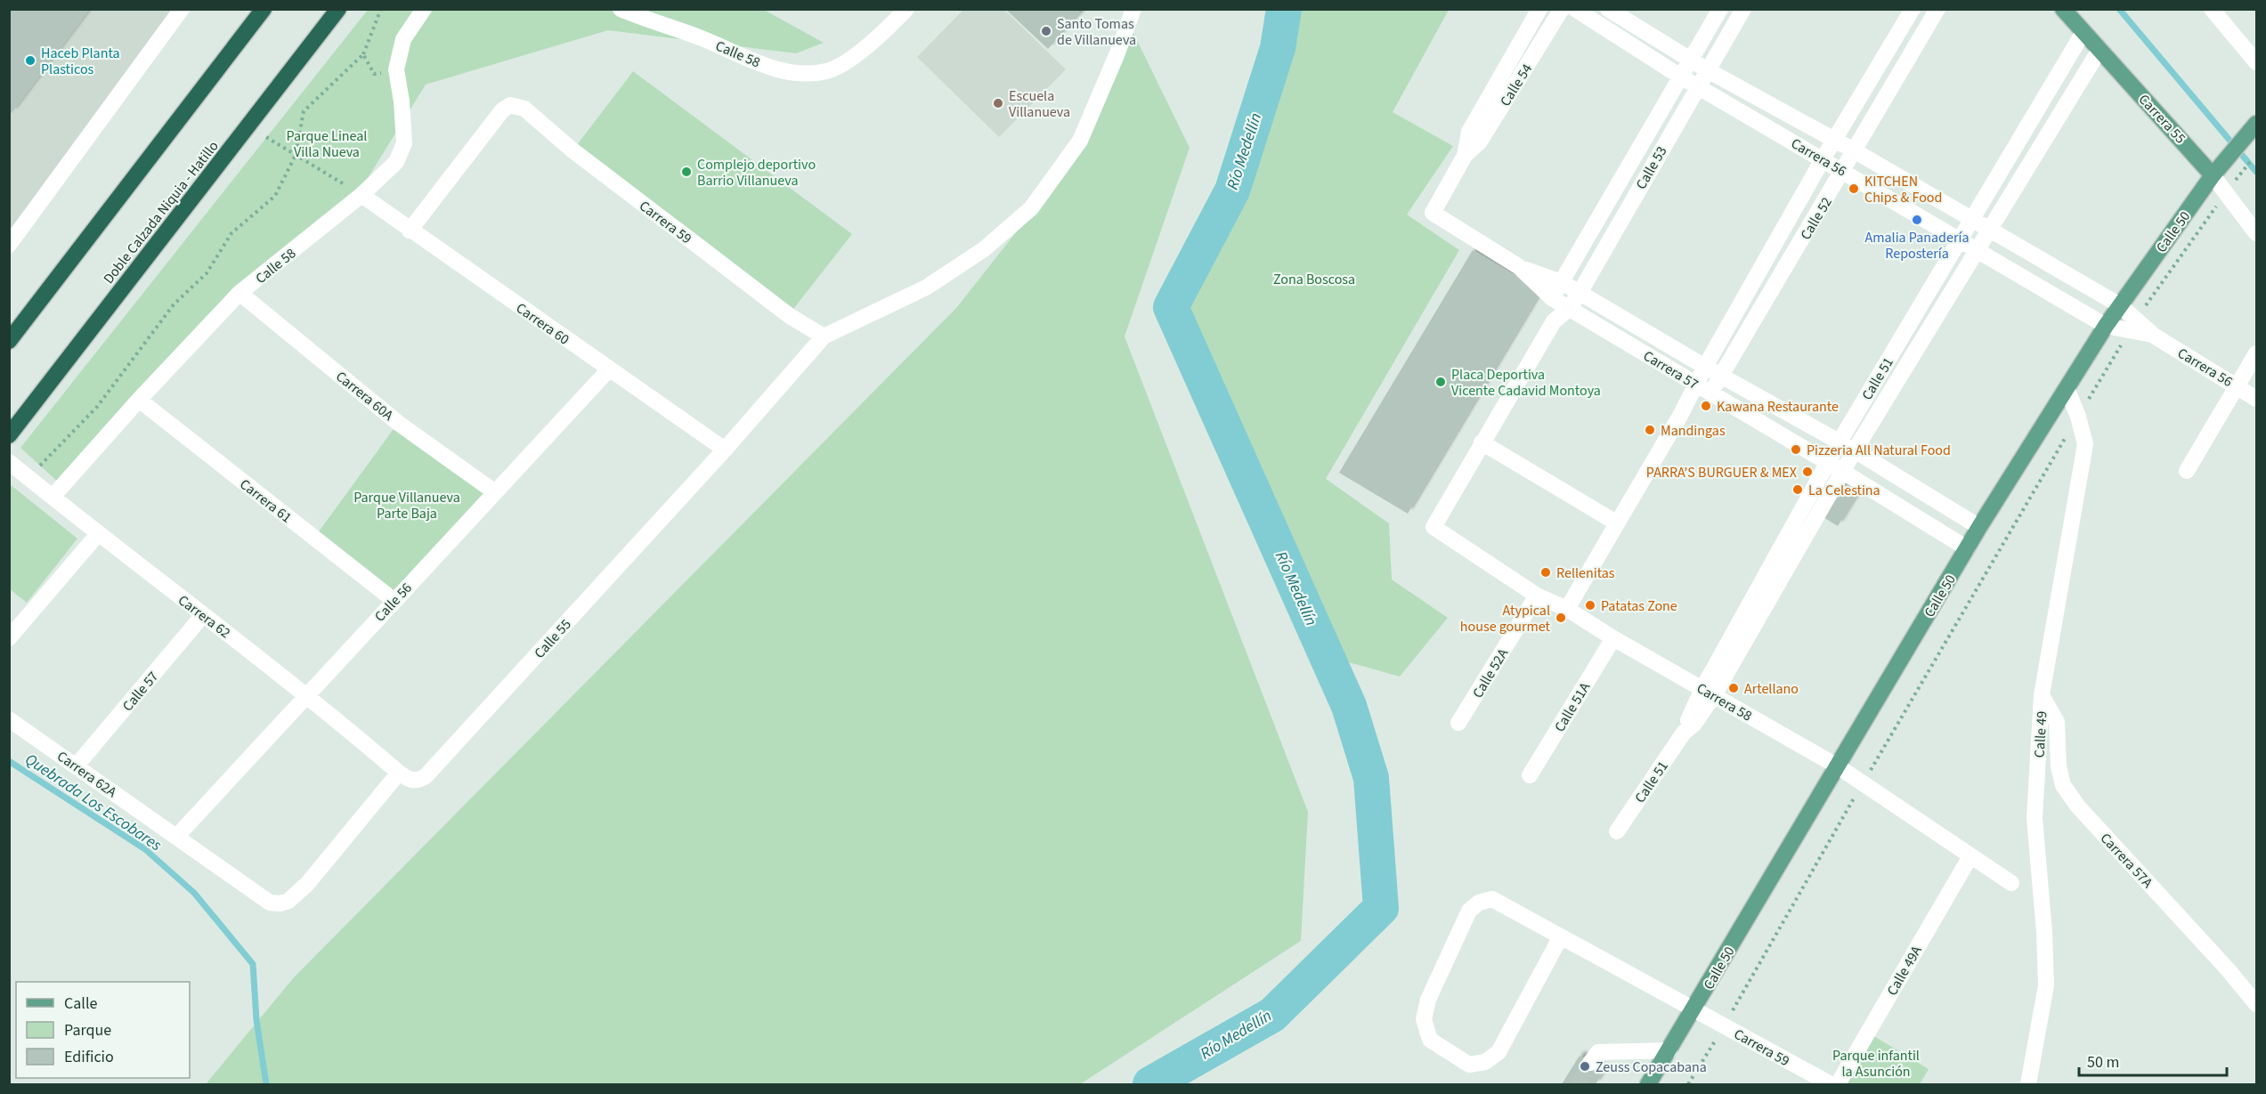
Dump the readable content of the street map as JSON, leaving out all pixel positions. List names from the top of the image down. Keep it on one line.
{"streets":{"highway":["Doble Calzada Niquia - Hatillo"],"main road":["Carrera 55","Calle 50"],"street":["Calle 58","Calle 54","Carrera 56","Calle 53","Calle 52","Carrera 59","Carrera 60","Carrera 57","Calle 51","Carrera 60A","Carrera 61","Calle 56","Carrera 62","Calle 55","Calle 52A","Calle 57","Carrera 58","Calle 51A","Calle 49","Carrera 62A","Carrera 57A","Calle 49A"]},"crossings":[["Calle 58","Carrera 60"],["Calle 58","Carrera 60A"],["Calle 58","Carrera 61"],["Calle 58","Carrera 62"],["Calle 54","Carrera 57"],["Carrera 55","Calle 50"],["Carrera 55","Calle 51"],["Carrera 56","Calle 53"],["Carrera 56","Calle 52"],["Carrera 56","Calle 50"],["Carrera 56","Calle 51"],["Calle 53","Carrera 57"],["Calle 53","Carrera 58"],["Calle 52","Carrera 57"],["Calle 52","Carrera 58"],["Carrera 59","Calle 50"],["Carrera 59","Carrera 60"],["Carrera 59","Calle 55"],["Calle 50","Carrera 57"],["Calle 50","Carrera 58"],["Calle 50","Calle 49"],["Carrera 60","Calle 56"],["Carrera 60","Calle 55"],["Carrera 57","Calle 51"],["Calle 51","Carrera 58"],["Carrera 60A","Calle 56"],["Carrera 61","Calle 56"],["Calle 56","Carrera 62"],["Calle 56","Carrera 62A"],["Carrera 62","Calle 55"],["Carrera 62","Calle 57"],["Carrera 62","Carrera 62A"],["Calle 55","Carrera 62A"],["Calle 52A","Carrera 58"],["Calle 57","Carrera 62A"],["Carrera 58","Calle 51A"],["Carrera 58","Calle 49A"],["Calle 49","Carrera 57A"]],"water":["Río Medellín","Quebrada Los Escobares"],"parks":["Parque Lineal Villa Nueva","Zona Boscosa","Parque Villanueva Parte Baja","Parque infantil la Asunción"],"places":["Santo Tomas de Villanueva","Haceb Planta Plasticos","Escuela Villanueva","Complejo deportivo Barrio Villanueva","KITCHEN Chips & Food","Amalia Panadería Repostería","Placa Deportiva Vicente Cadavid Montoya","Kawana Restaurante","Mandingas","Pizzeria All Natural Food","PARRA’S BURGUER & MEX","La Celestina","Rellenitas","Patatas Zone","Atypical house gourmet","Artellano","Zeuss Copacabana"],"legend":["Calle","Parque","Edificio"],"scale_bar":"50 m"}
